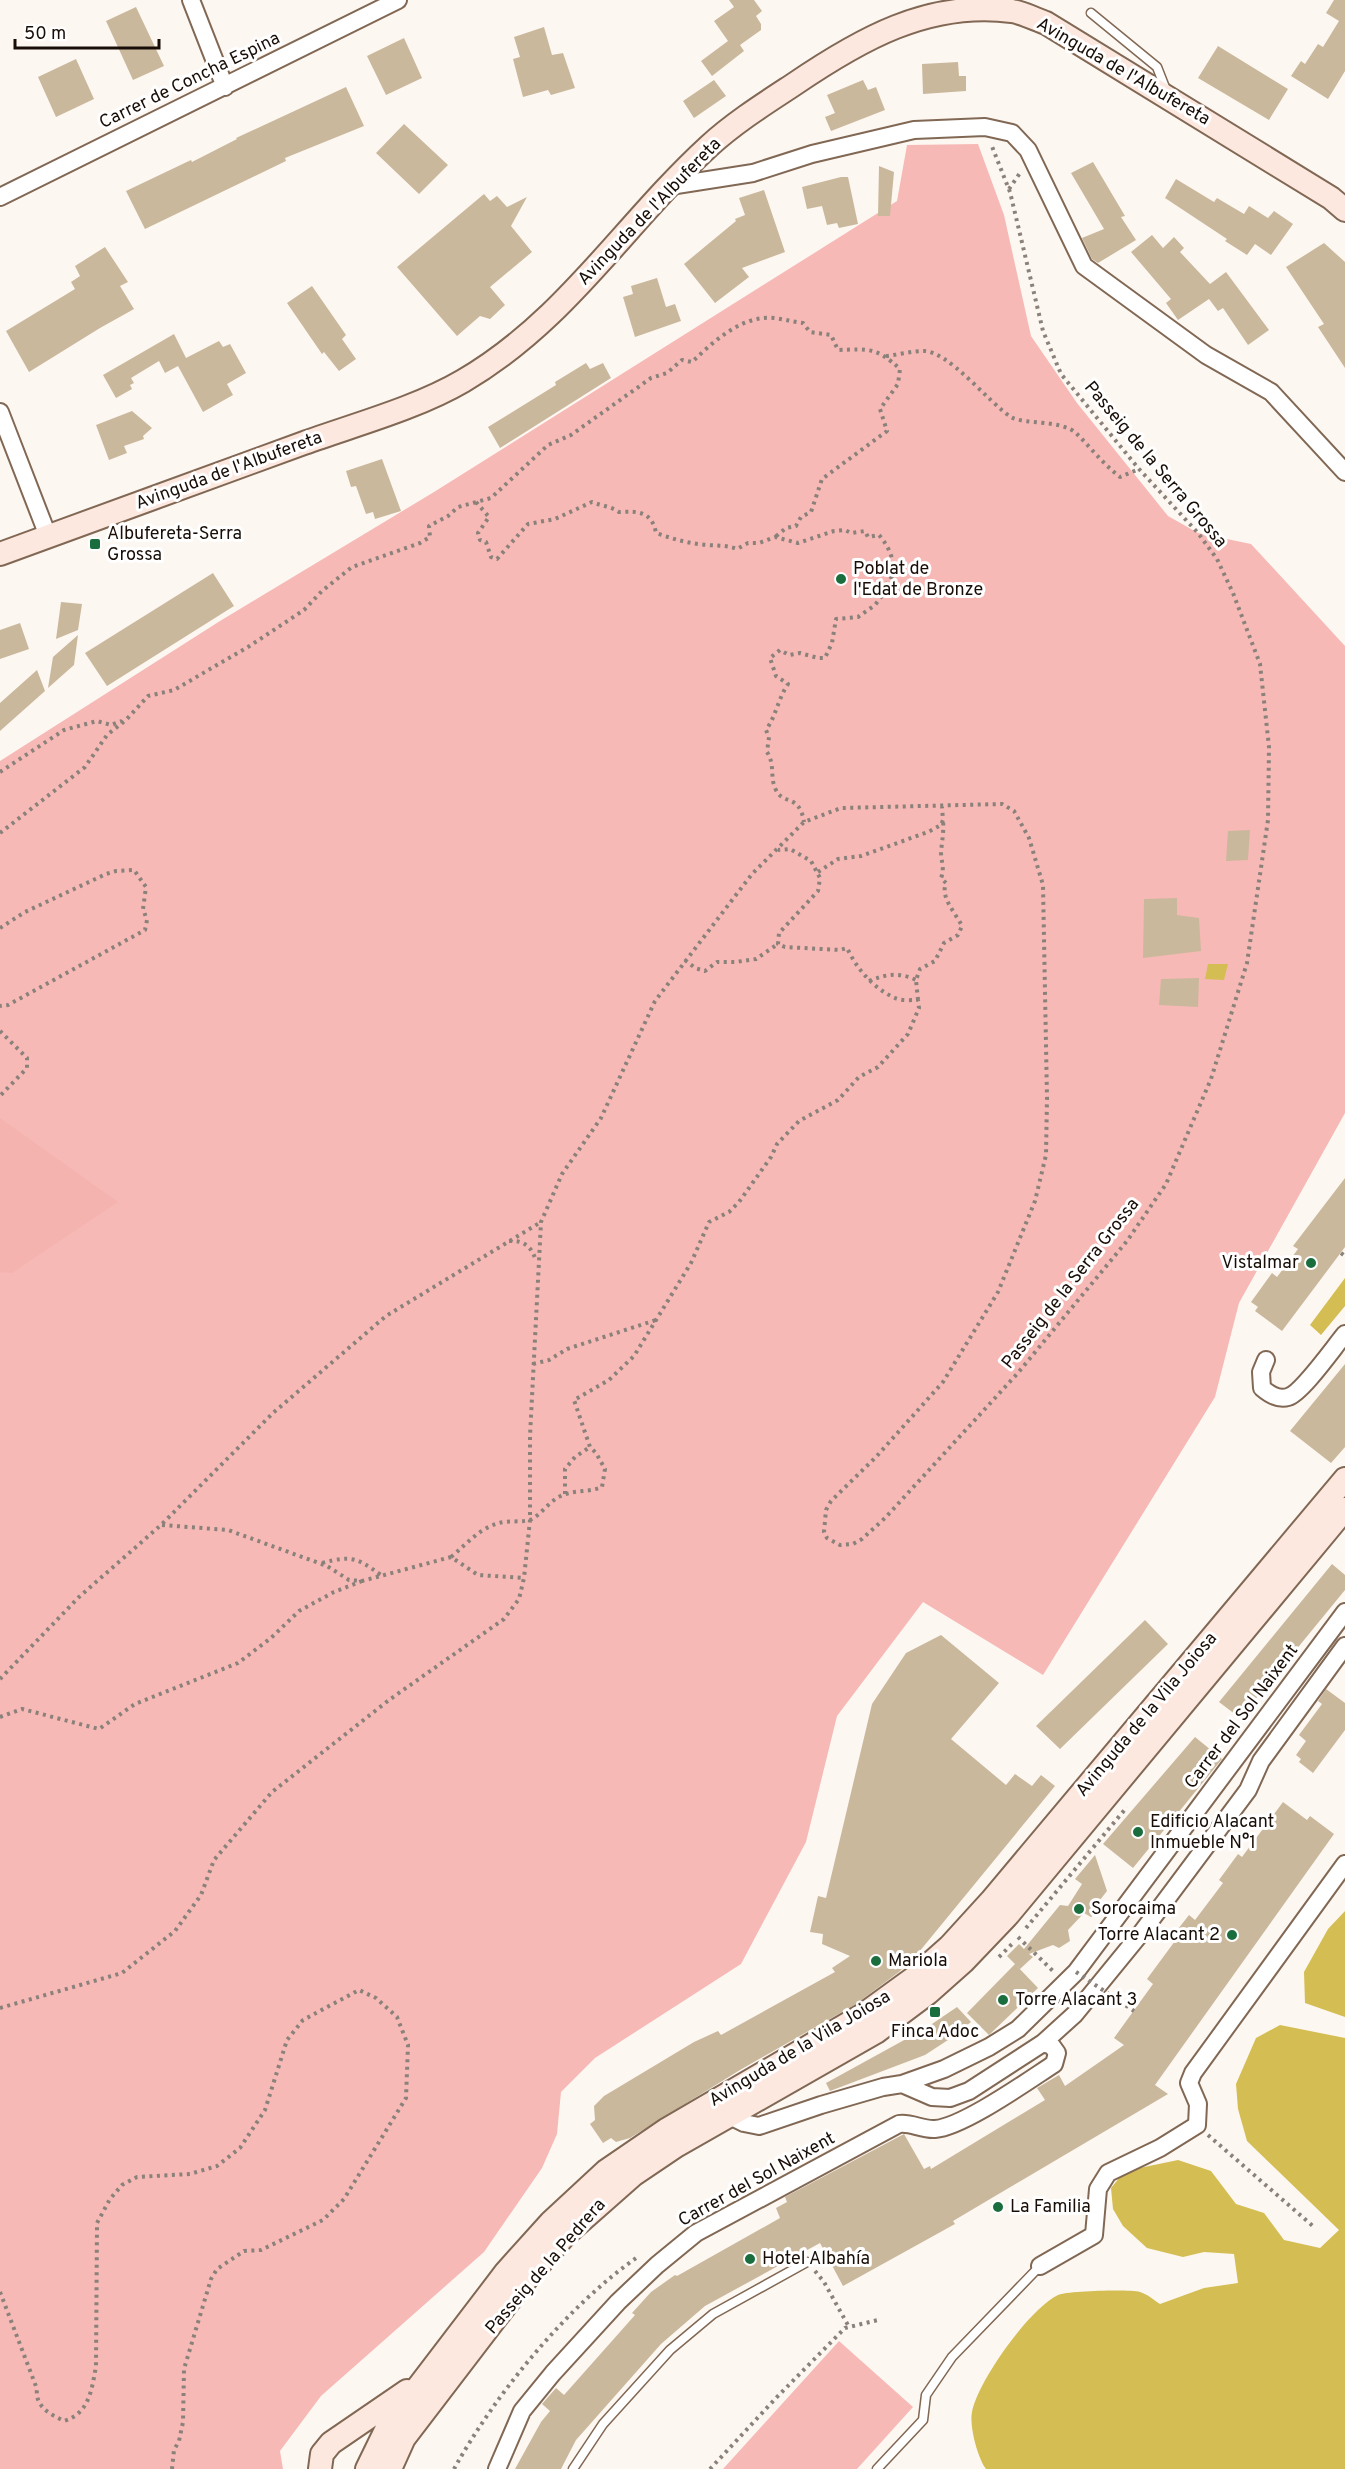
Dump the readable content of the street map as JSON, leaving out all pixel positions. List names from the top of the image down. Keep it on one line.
{"streets":{"main road":["Avinguda de l'Albufereta","Avinguda de la Vila Joiosa"],"street":["Carrer de Concha Espina","Carrer del Sol Naixent"],"path":["Passeig de la Serra Grossa"]},"crossings":[["Avinguda de la Vila Joiosa","Carrer del Sol Naixent"]],"places":{"transit":["Albufereta-Serra Grossa","Finca Adoc"],"other":["Poblat de l'Edat de Bronze","Vistalmar","Edificio Alacant Inmueble N°1","Sorocaima","Torre Alacant 2","Mariola","Torre Alacant 3","La Familia","Hotel Albahía"]},"scale_bar":"50 m"}
